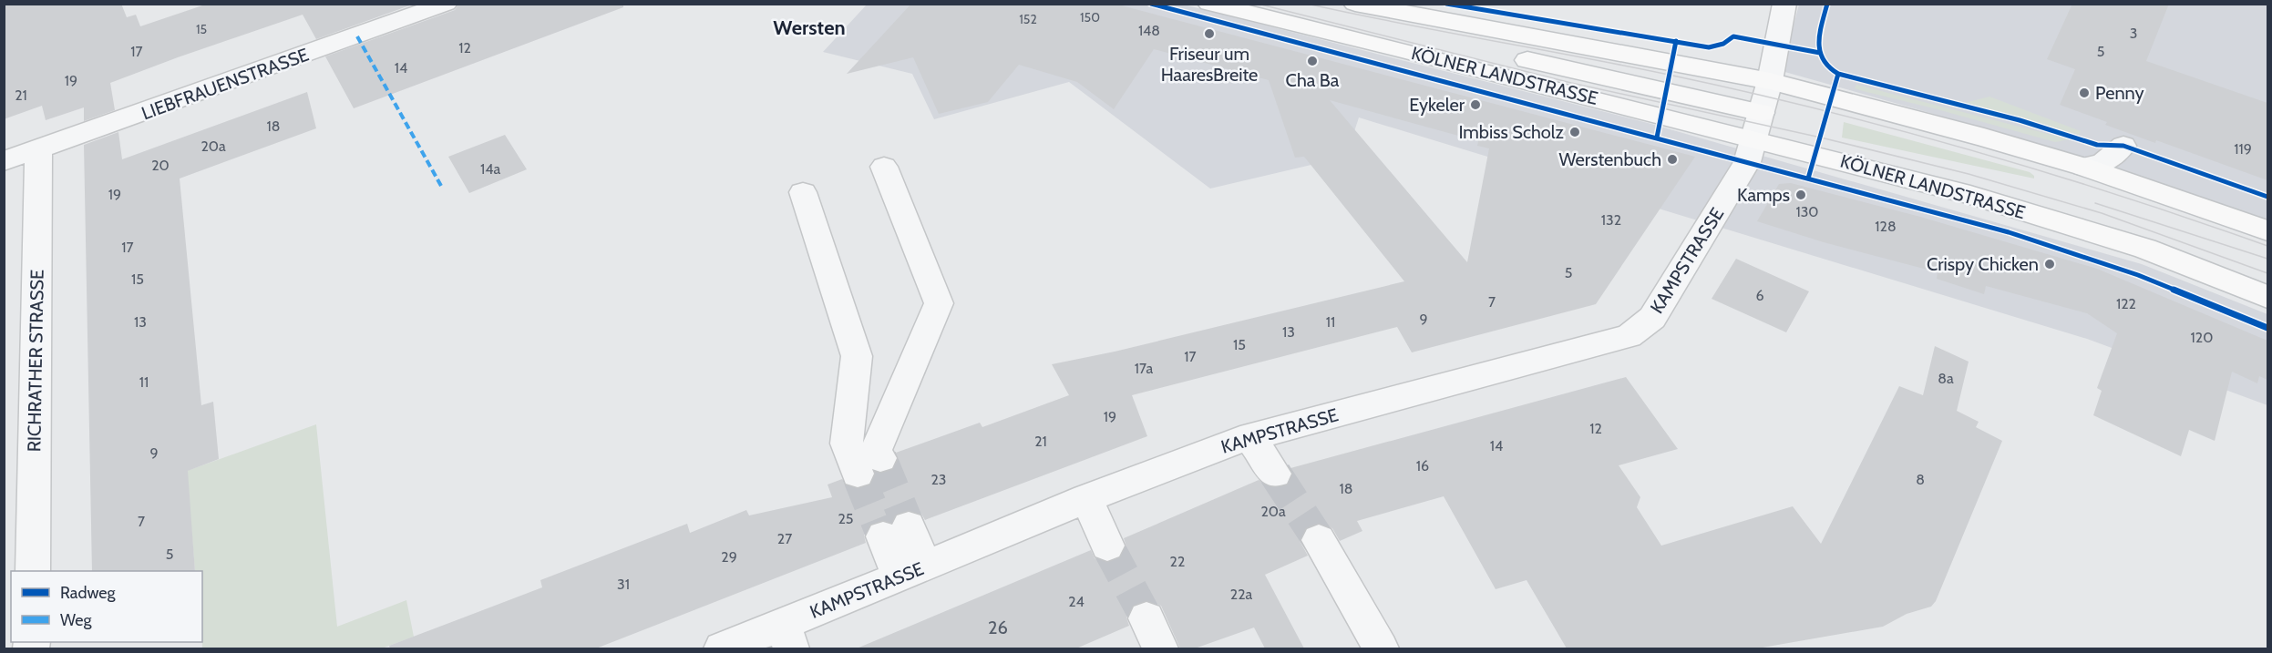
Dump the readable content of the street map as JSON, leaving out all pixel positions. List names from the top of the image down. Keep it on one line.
{"streets":{"main road":["KÖLNER LANDSTRASSE"],"street":["LIEBFRAUENSTRASSE","KAMPSTRASSE","RICHRATHER STRASSE"]},"crossings":[["KÖLNER LANDSTRASSE","KAMPSTRASSE"],["LIEBFRAUENSTRASSE","RICHRATHER STRASSE"]],"districts":["Wersten"],"places":["Friseur um HaaresBreite","Cha Ba","Penny","Eykeler","Imbiss Scholz","Werstenbuch","Kamps","Crispy Chicken"],"house_numbers":["150","152","15","148","3","12","17","5","14","19","21","18","20a","119","20","14a","19","130","132","128","17","5","15","6","7","122","9","13","11","13","120","15","17","17a","8a","11","19","12","21","14","9","16","23","8","18","20a","25","7","27","5","29","22","31","22a","24","26"],"legend":["Radweg","Weg"]}
